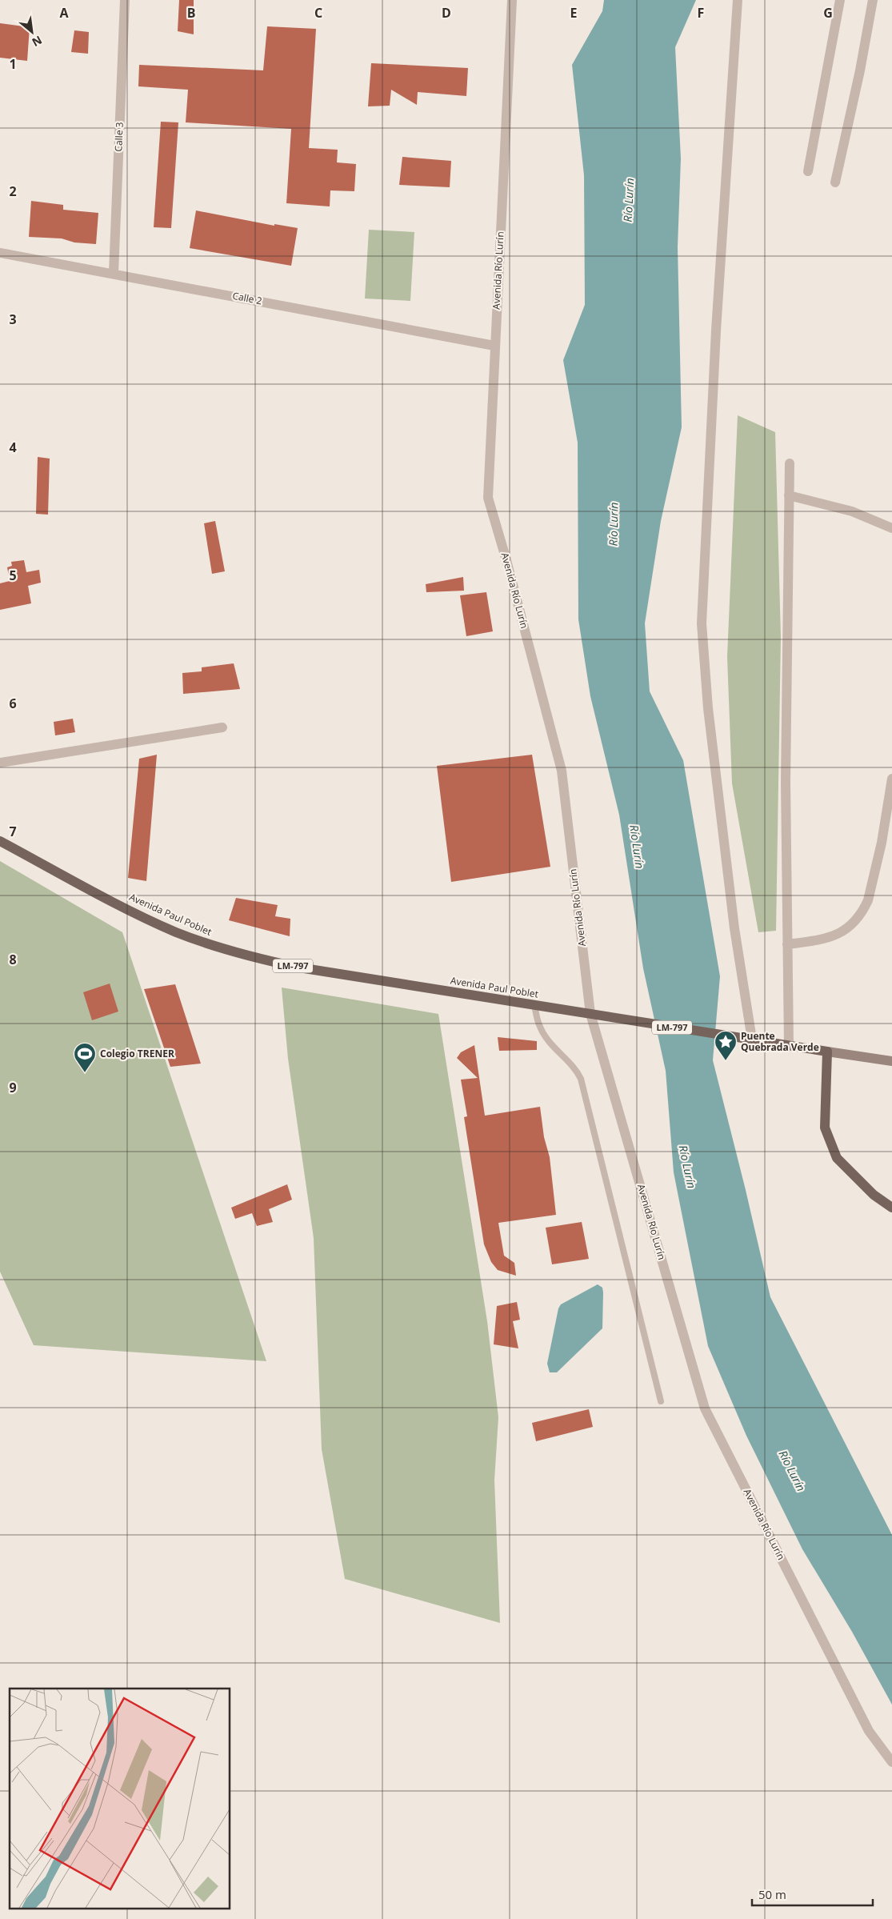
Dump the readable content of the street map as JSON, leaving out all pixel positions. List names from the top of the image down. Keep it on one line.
{"streets":{"main road":["Avenida Paul Poblet","LM-797"],"street":["Calle 3","Avenida Río Lurín","Calle 2"]},"crossings":[["Calle 3","Calle 2"],["Avenida Río Lurín","Calle 2"],["Avenida Río Lurín","Avenida Paul Poblet"],["Avenida Paul Poblet","LM-797"]],"water":["Río Lurín"],"places":{"place":["Puente Quebrada Verde"],"sports":["Colegio TRENER"]},"scale_bar":"50 m","north":"bottom right","grid":{"columns":["A","B","C","D","E","F","G"],"rows":["1","2","3","4","5","6","7","8","9"]}}
